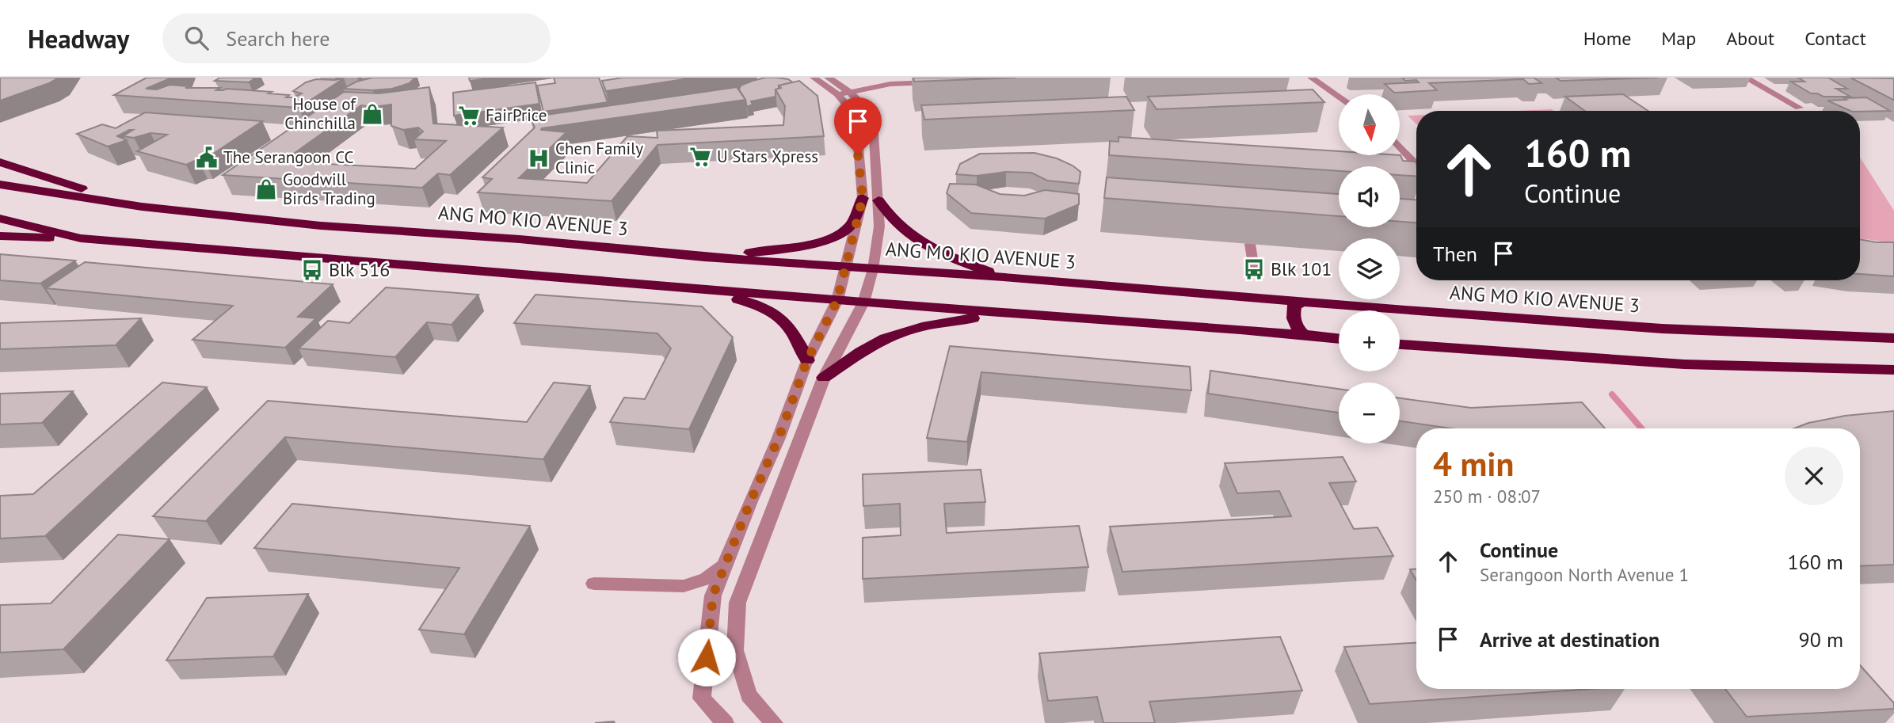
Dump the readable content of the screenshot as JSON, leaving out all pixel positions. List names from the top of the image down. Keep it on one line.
{"streets":{"highway":["ANG MO KIO AVENUE 3"]},"places":{"shop":["House of Chinchilla","Goodwill Birds Trading"],"supermarket":["FairPrice","U Stars Xpress"],"public building":["The Serangoon CC"],"hospital":["Chen Family Clinic"],"bus stop":["Blk 101","Blk 516"]},"north":"bottom","page":{"header":"Headway","search":"Search here","nav":["Home","Map","About","Contact"],"map_buttons":["+","−"],"turn":["160 m","Continue"],"then":"Then","heading":["4 min","250 m · 08:07"],"list":[{"name":"Continue","note":"Serangoon North Avenue 1","value":"160 m"},{"name":"Arrive at destination","value":"90 m"}]}}
